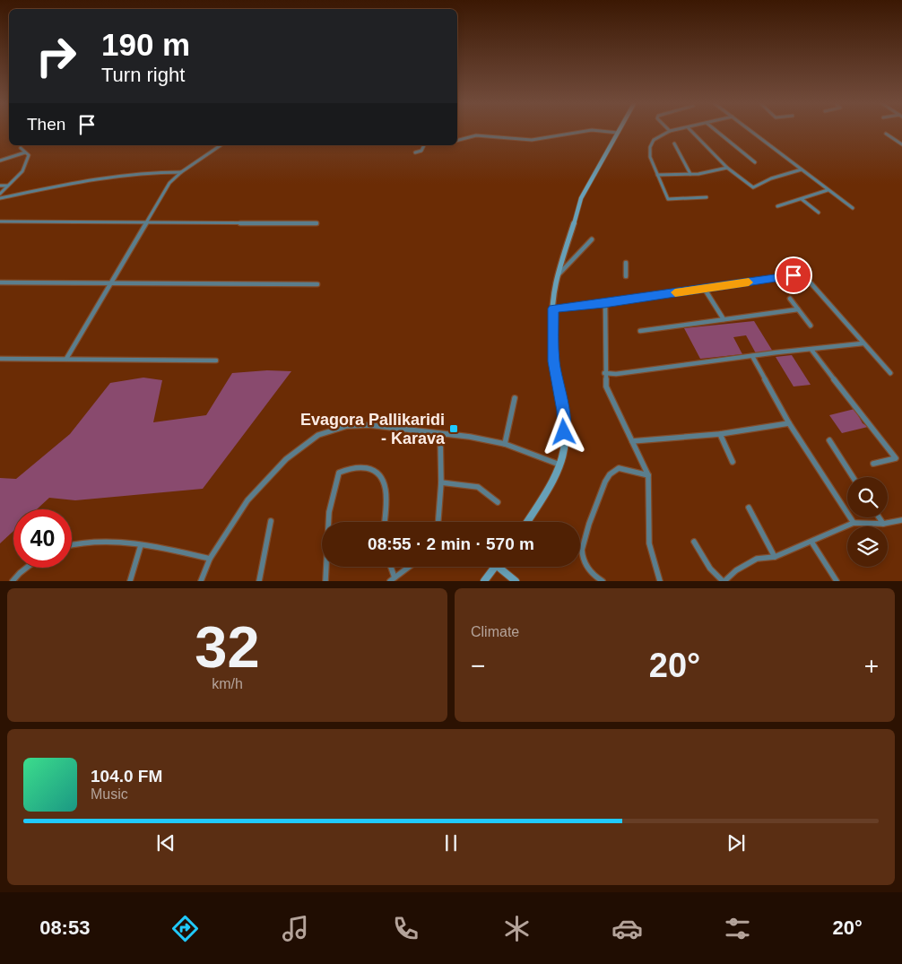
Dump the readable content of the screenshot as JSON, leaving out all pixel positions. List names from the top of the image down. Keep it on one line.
{"places":{"transit":["Evagora Pallikaridi - Karava"]},"page":{"turn":["190 m","Turn right"],"then":"Then","limit":"40","trip":"08:55 · 2 min · 570 m","tile":[["32","km/h"],"Climate"],"heat":["−","20°","+"],"song":["104.0 FM","Music"],"tabs":["08:53","20°"]}}
